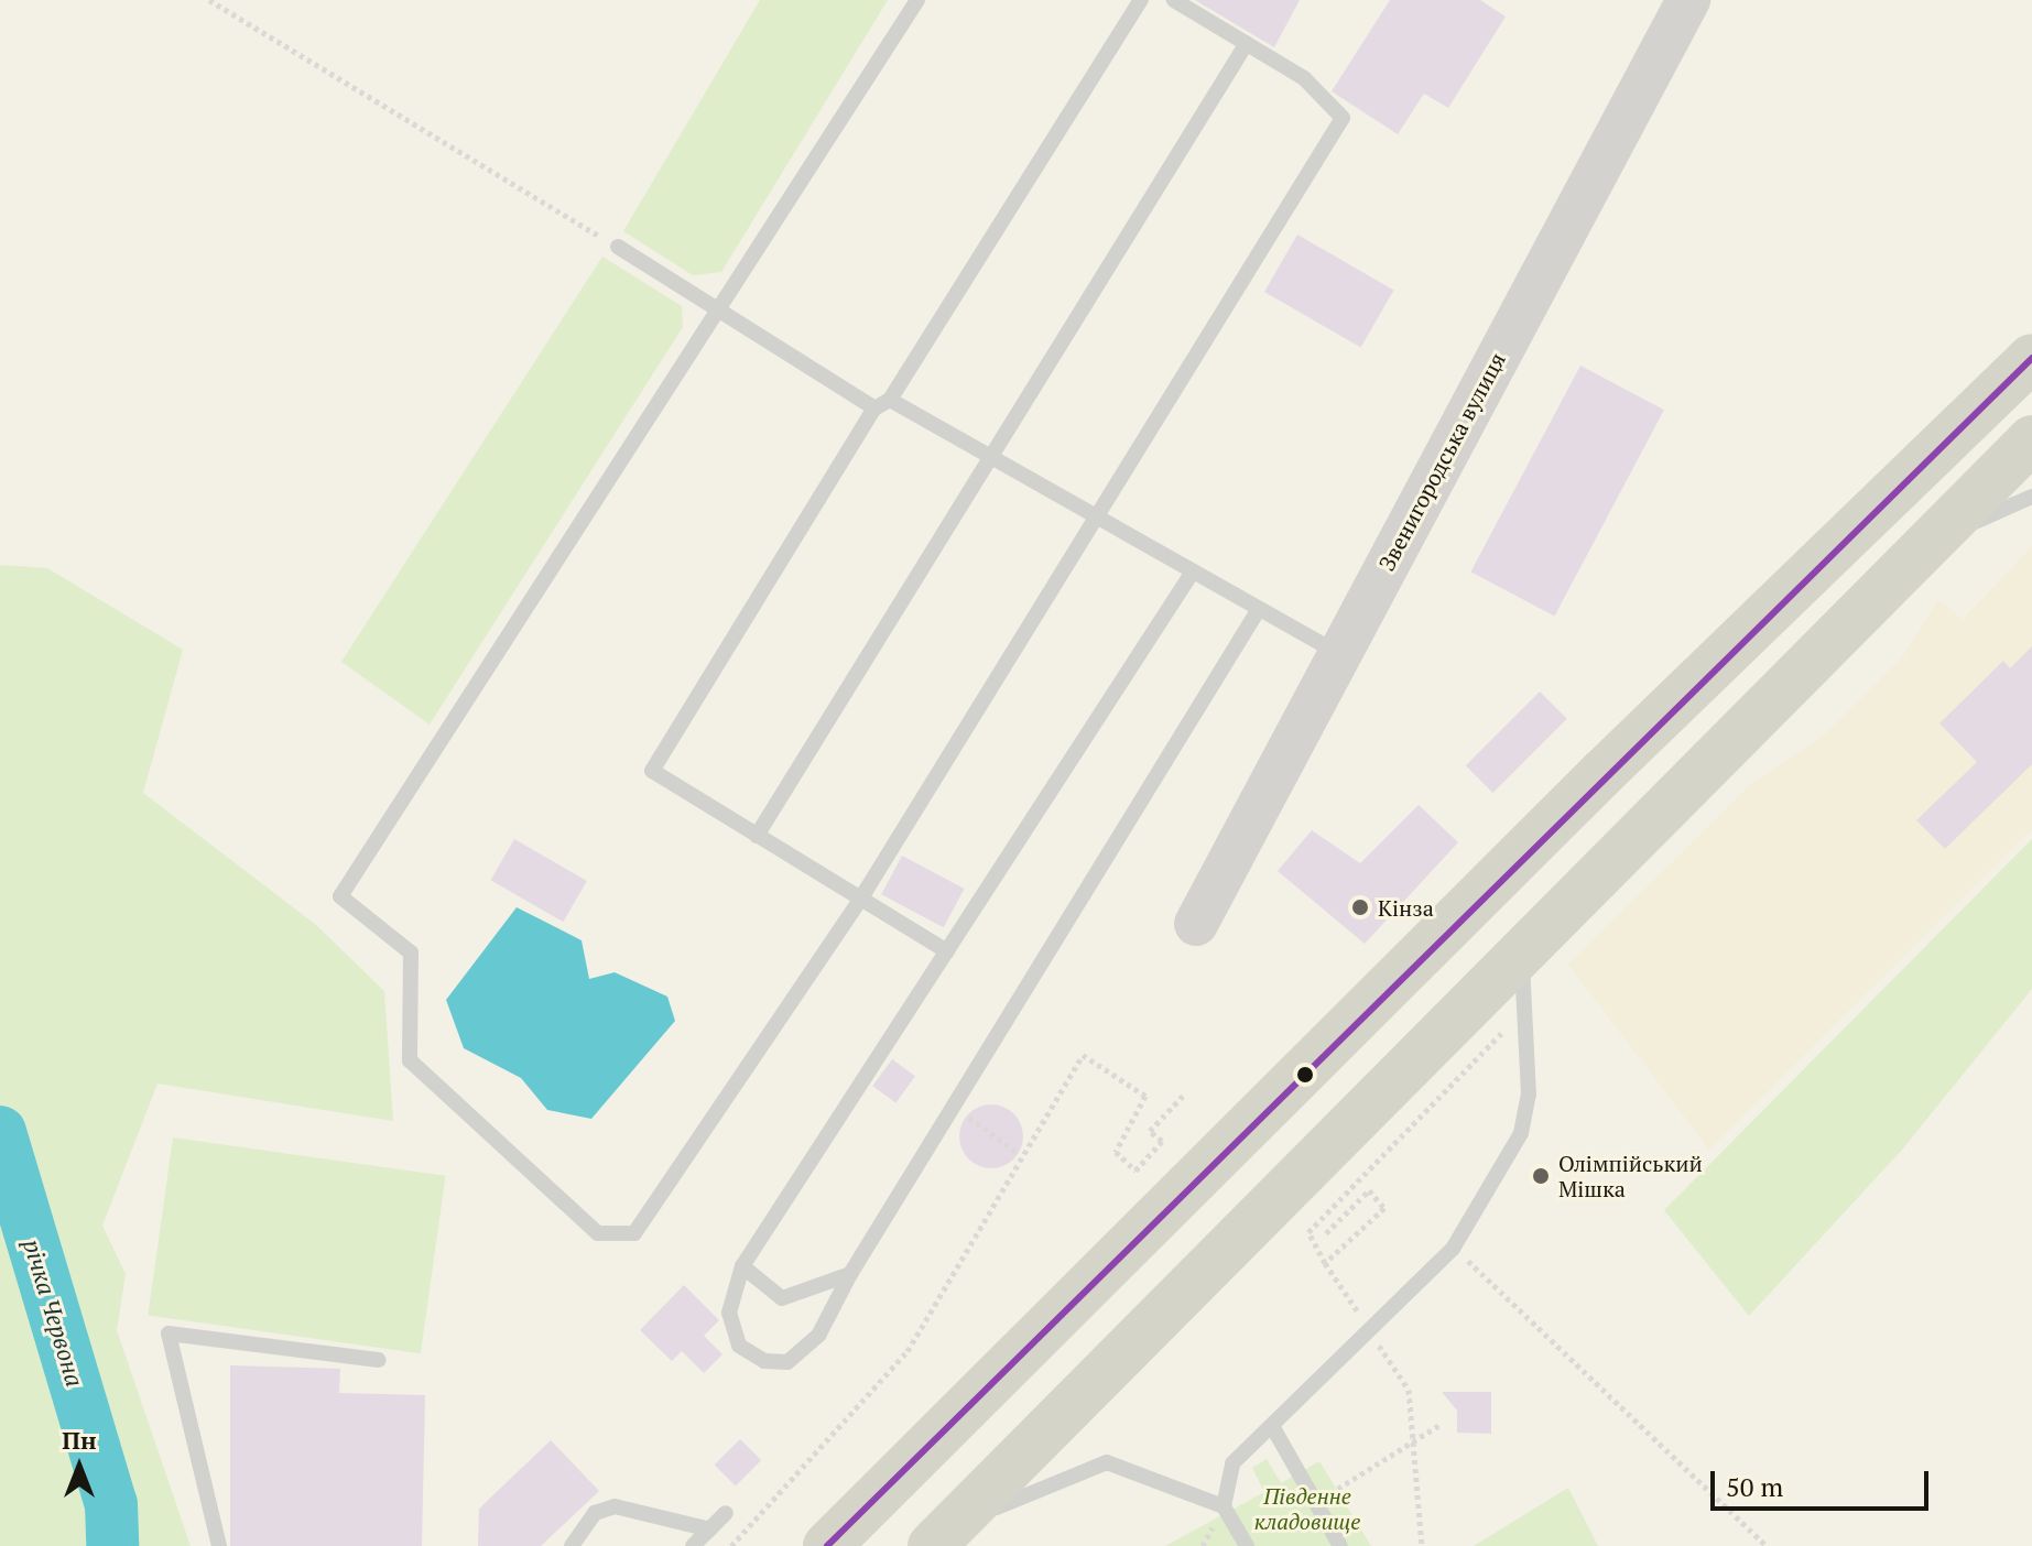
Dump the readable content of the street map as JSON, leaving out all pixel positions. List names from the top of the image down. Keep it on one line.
{"streets":{"street":["Звенигородська вулиця"]},"water":["річка Червона"],"parks":["Південне кладовище"],"places":["Кінза","Олімпійський Мішка"],"scale_bar":"50 m","north":"top"}
